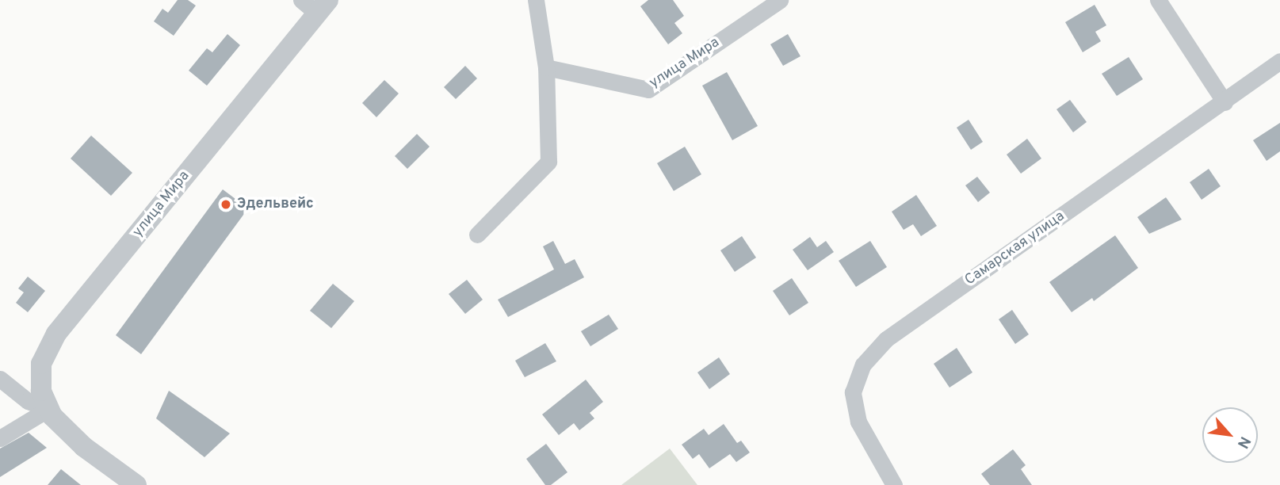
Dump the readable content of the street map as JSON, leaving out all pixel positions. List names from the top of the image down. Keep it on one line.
{"streets":{"street":["улица Мира","Самарская улица"]},"places":["Эдельвейс"],"north":"bottom right"}
